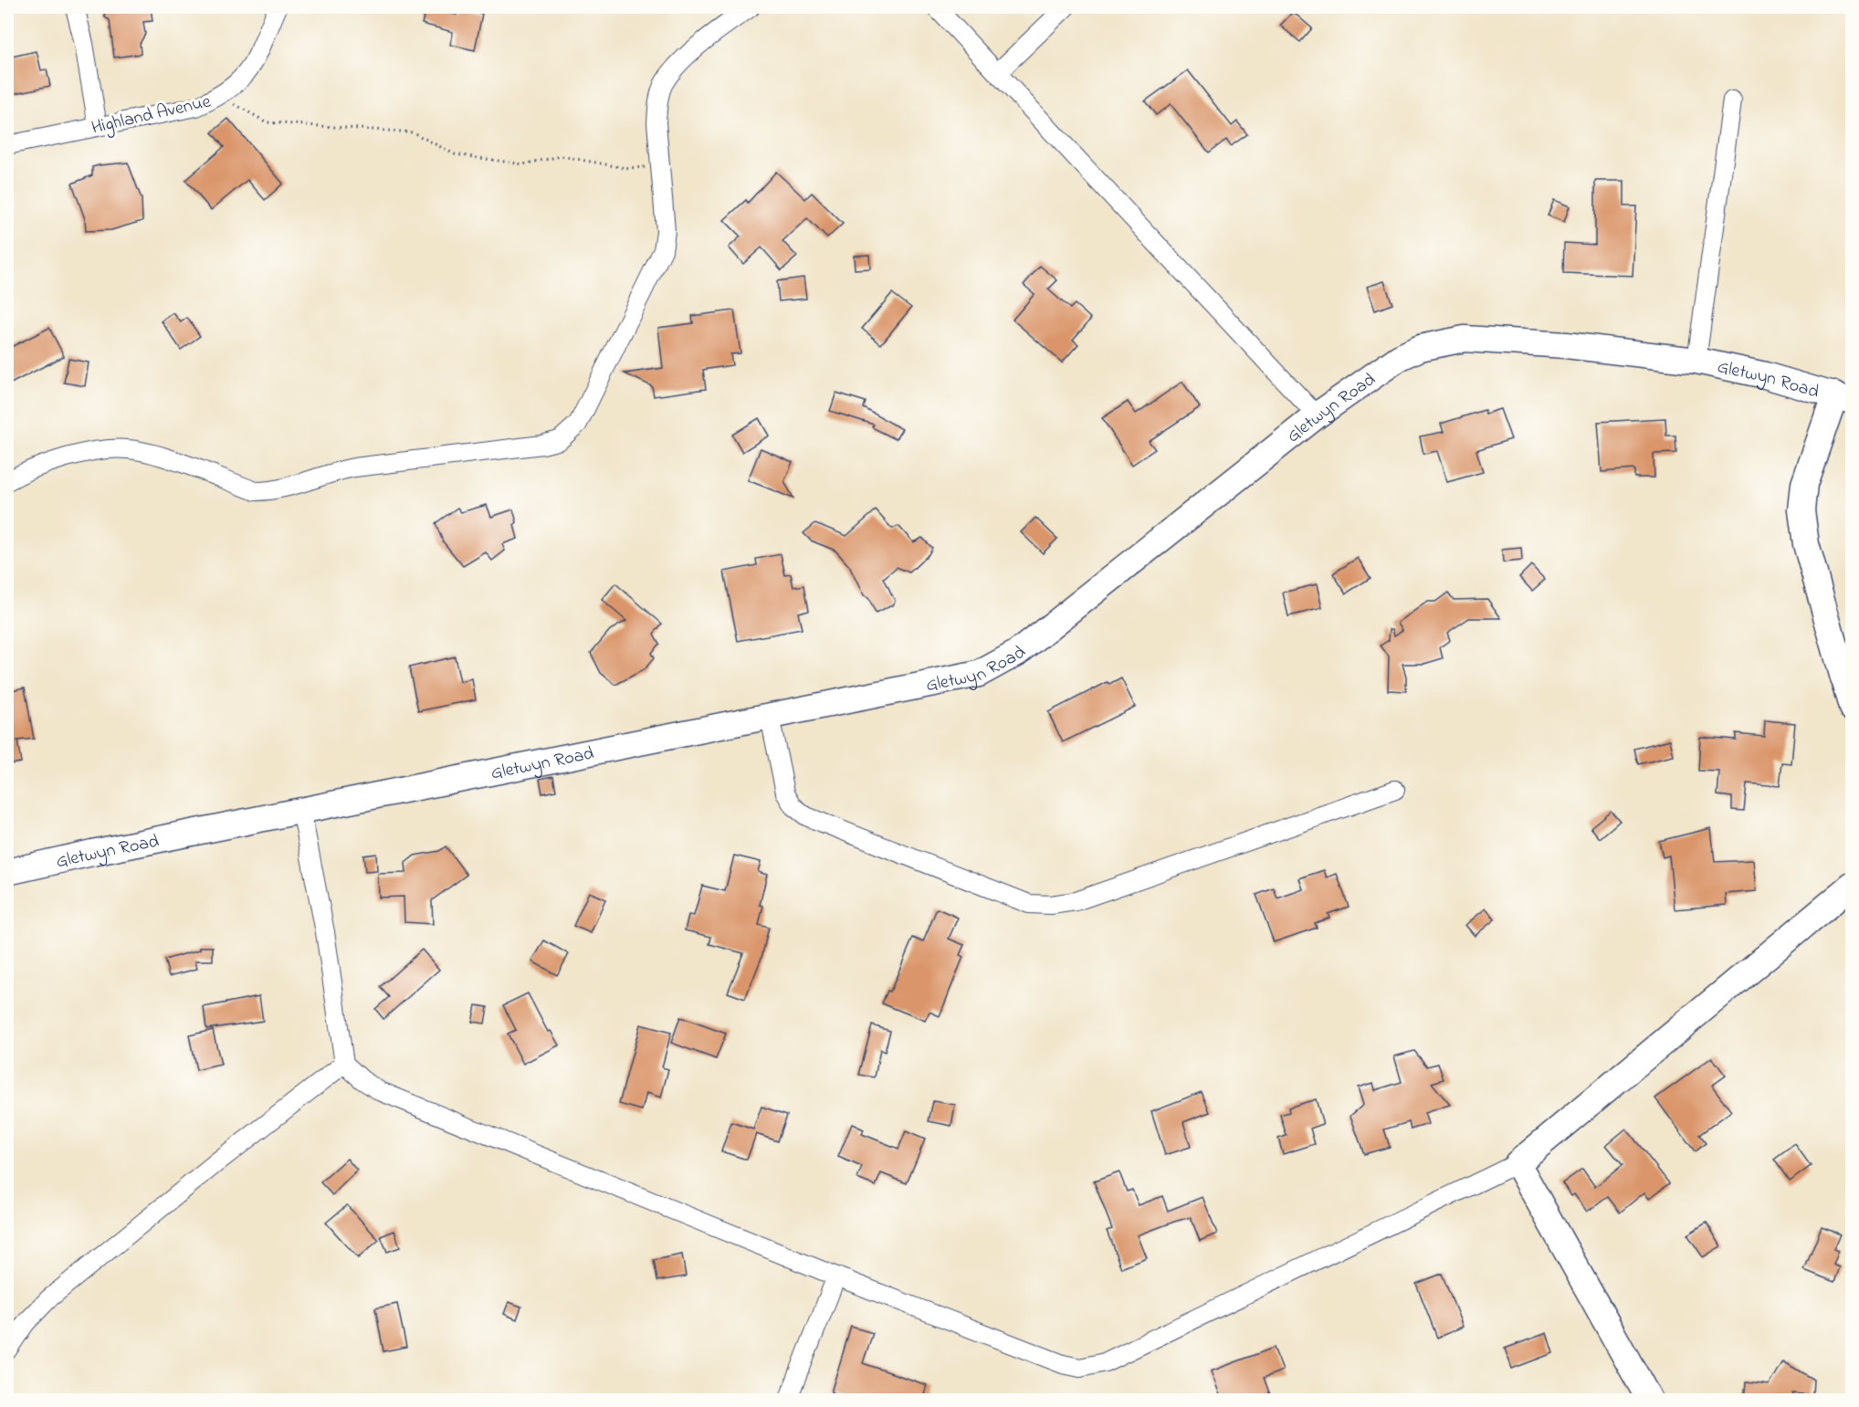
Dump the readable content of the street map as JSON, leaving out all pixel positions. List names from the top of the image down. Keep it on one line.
{"streets":{"street":["Highland Avenue","Gletwyn Road"]}}
